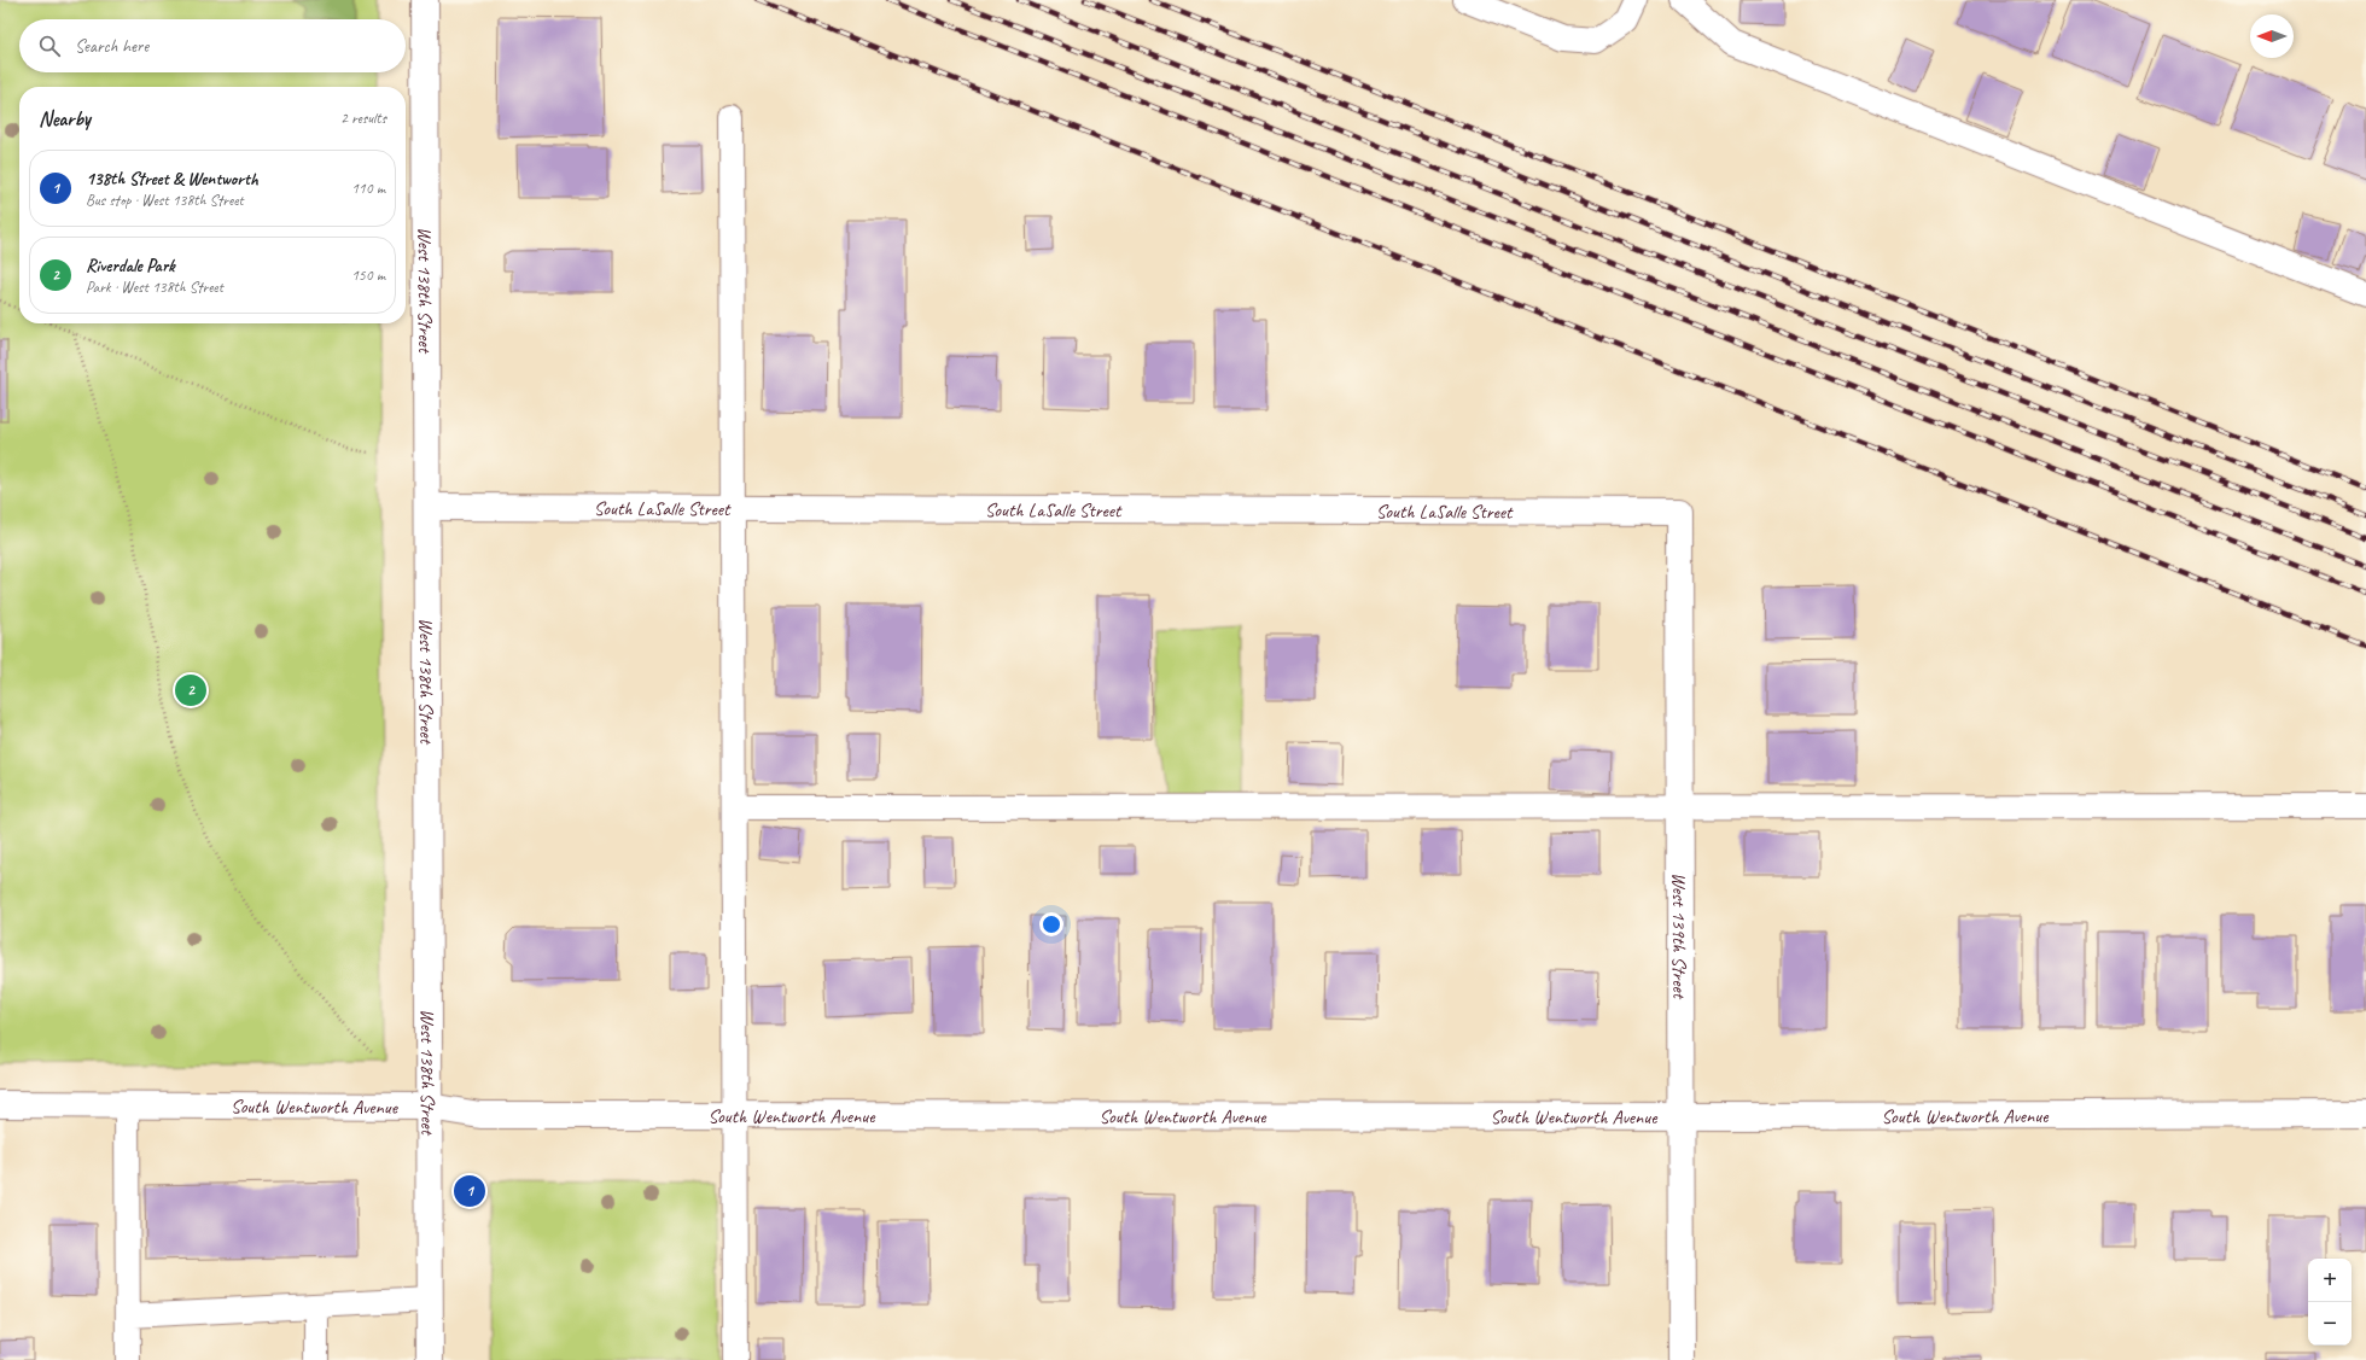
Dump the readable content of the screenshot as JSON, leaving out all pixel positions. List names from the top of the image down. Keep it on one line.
{"streets":{"street":["West 138th Street","South LaSalle Street","West 139th Street","South Wentworth Avenue"]},"crossings":[["West 138th Street","South LaSalle Street"],["West 138th Street","South Wentworth Avenue"],["South LaSalle Street","West 139th Street"],["West 139th Street","South Wentworth Avenue"]],"north":"left","page":{"search":"Search here","heading":["Nearby","2 results"],"list":[{"mark":"1","name":"138th Street & Wentworth","note":"Bus stop · West 138th Street","value":"110 m"},{"mark":"2","name":"Riverdale Park","note":"Park · West 138th Street","value":"150 m"}],"pins":["2","1"],"map_buttons":["+","−"]}}
